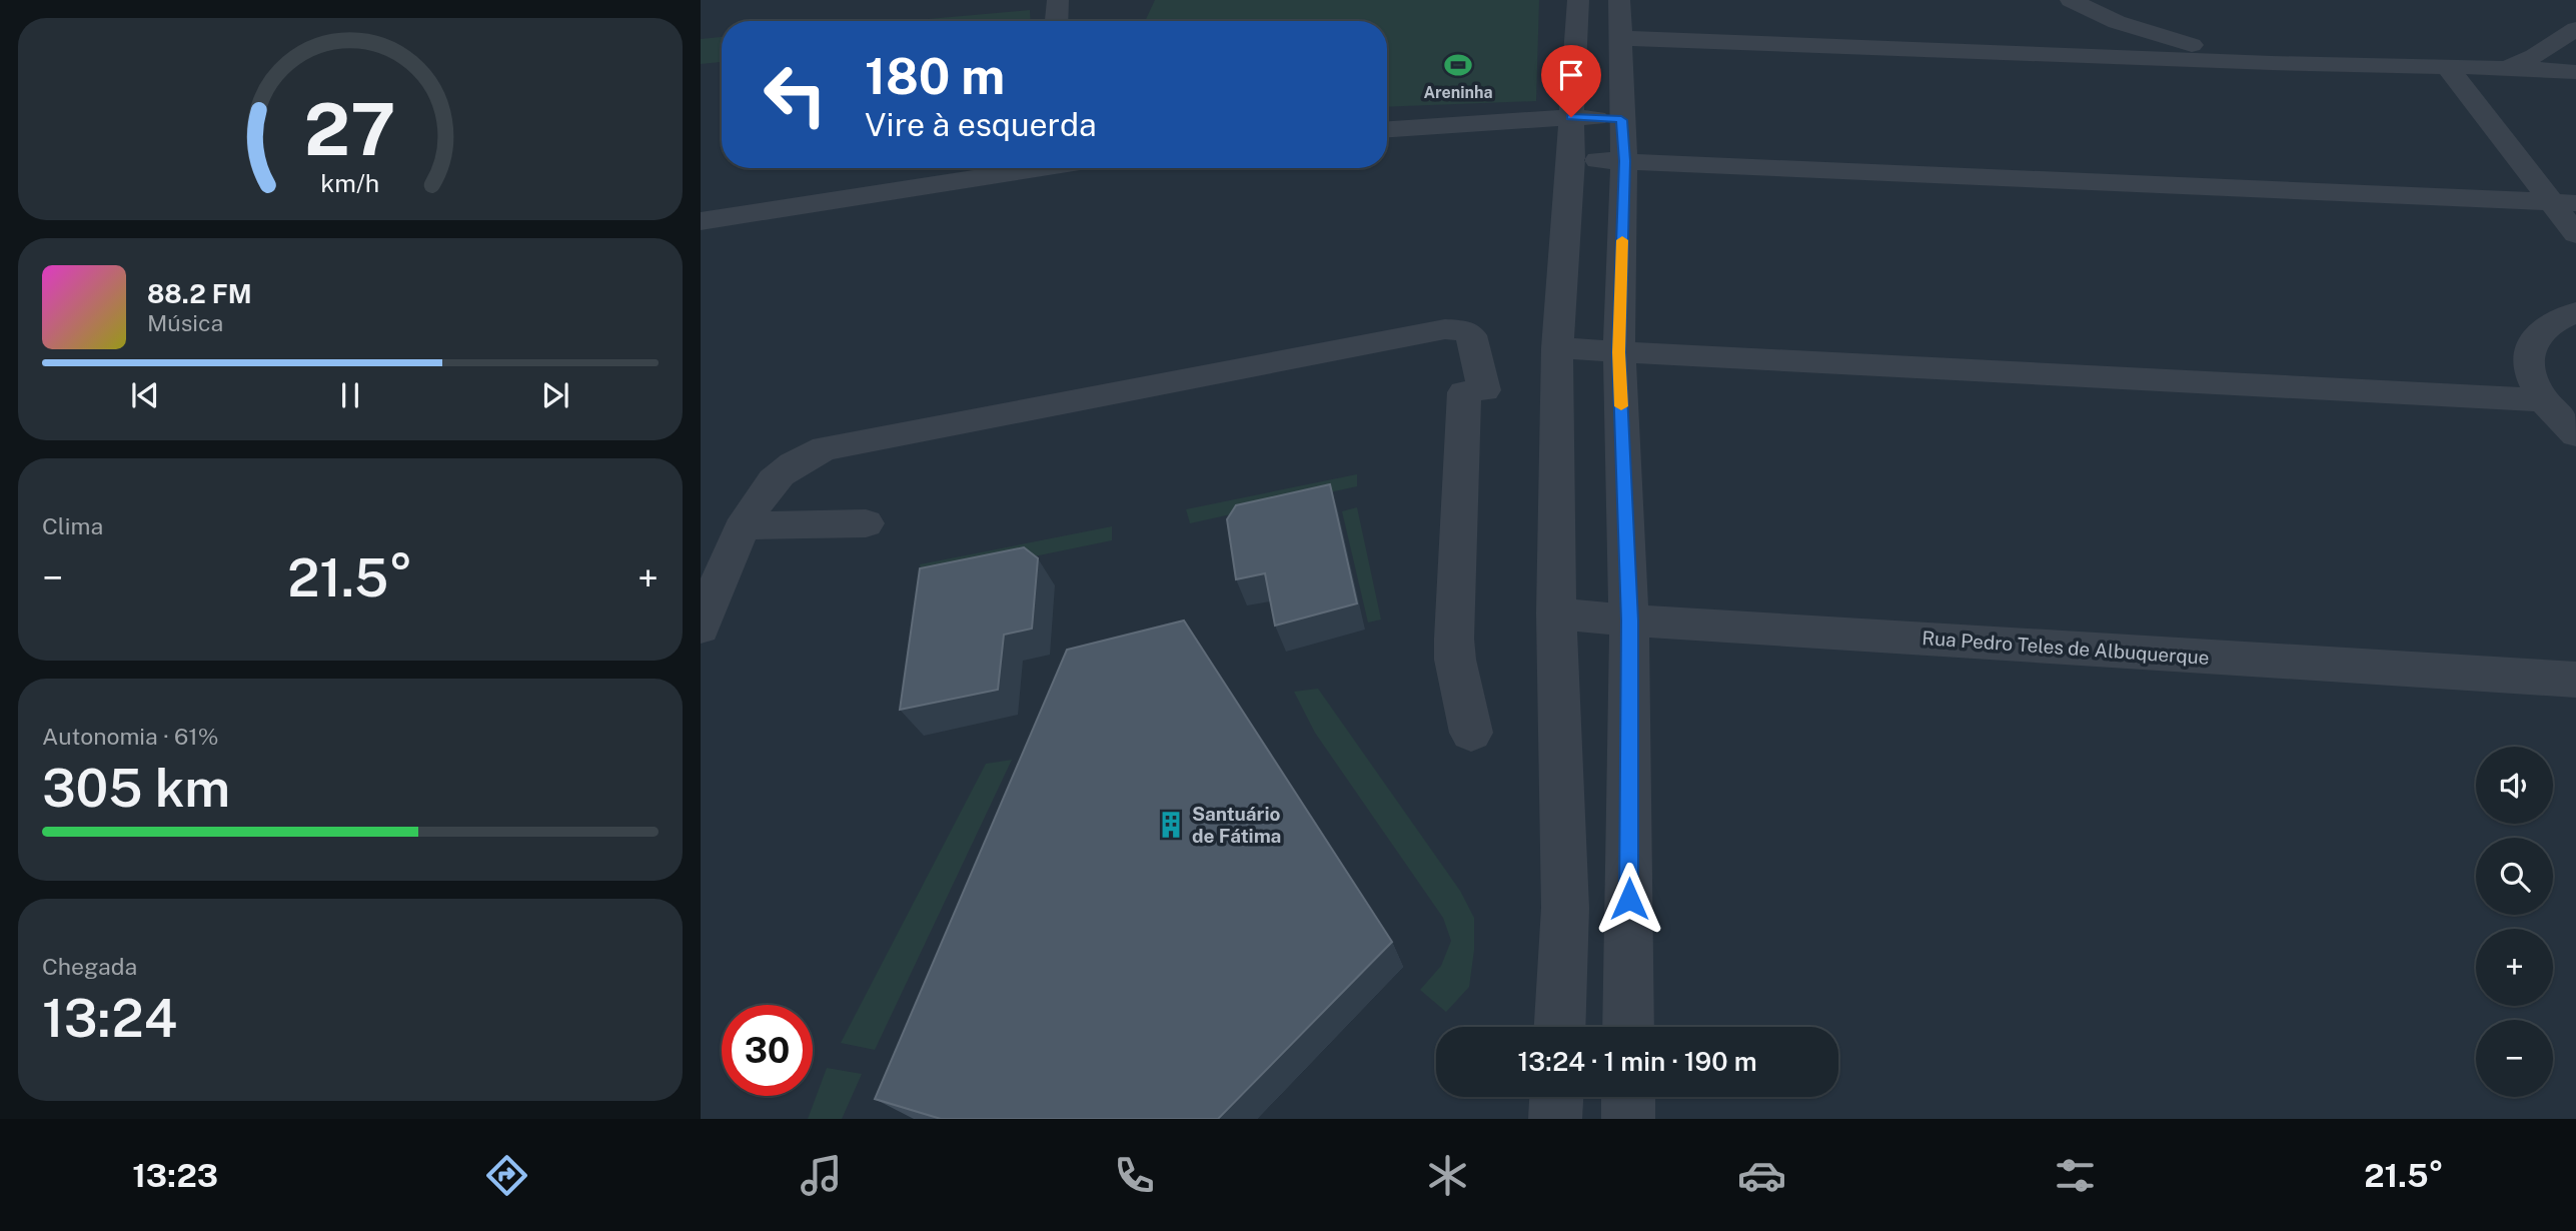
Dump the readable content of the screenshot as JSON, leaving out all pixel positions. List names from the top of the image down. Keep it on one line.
{"streets":{"street":["Rua Pedro Teles de Albuquerque"]},"places":{"sports":["Areninha"],"building":["Santuário de Fátima"]},"page":{"turn":["180 m","Vire à esquerda"],"song":["88.2 FM","Música"],"tile":["Clima",["Autonomia · 61%","305 km"],["Chegada","13:24"]],"heat":["−","21.5°","+"],"map_buttons":["+","−"],"limit":"30","trip":"13:24 · 1 min · 190 m","tabs":["13:23","21.5°"],"gauge":["27","km/h"]}}
